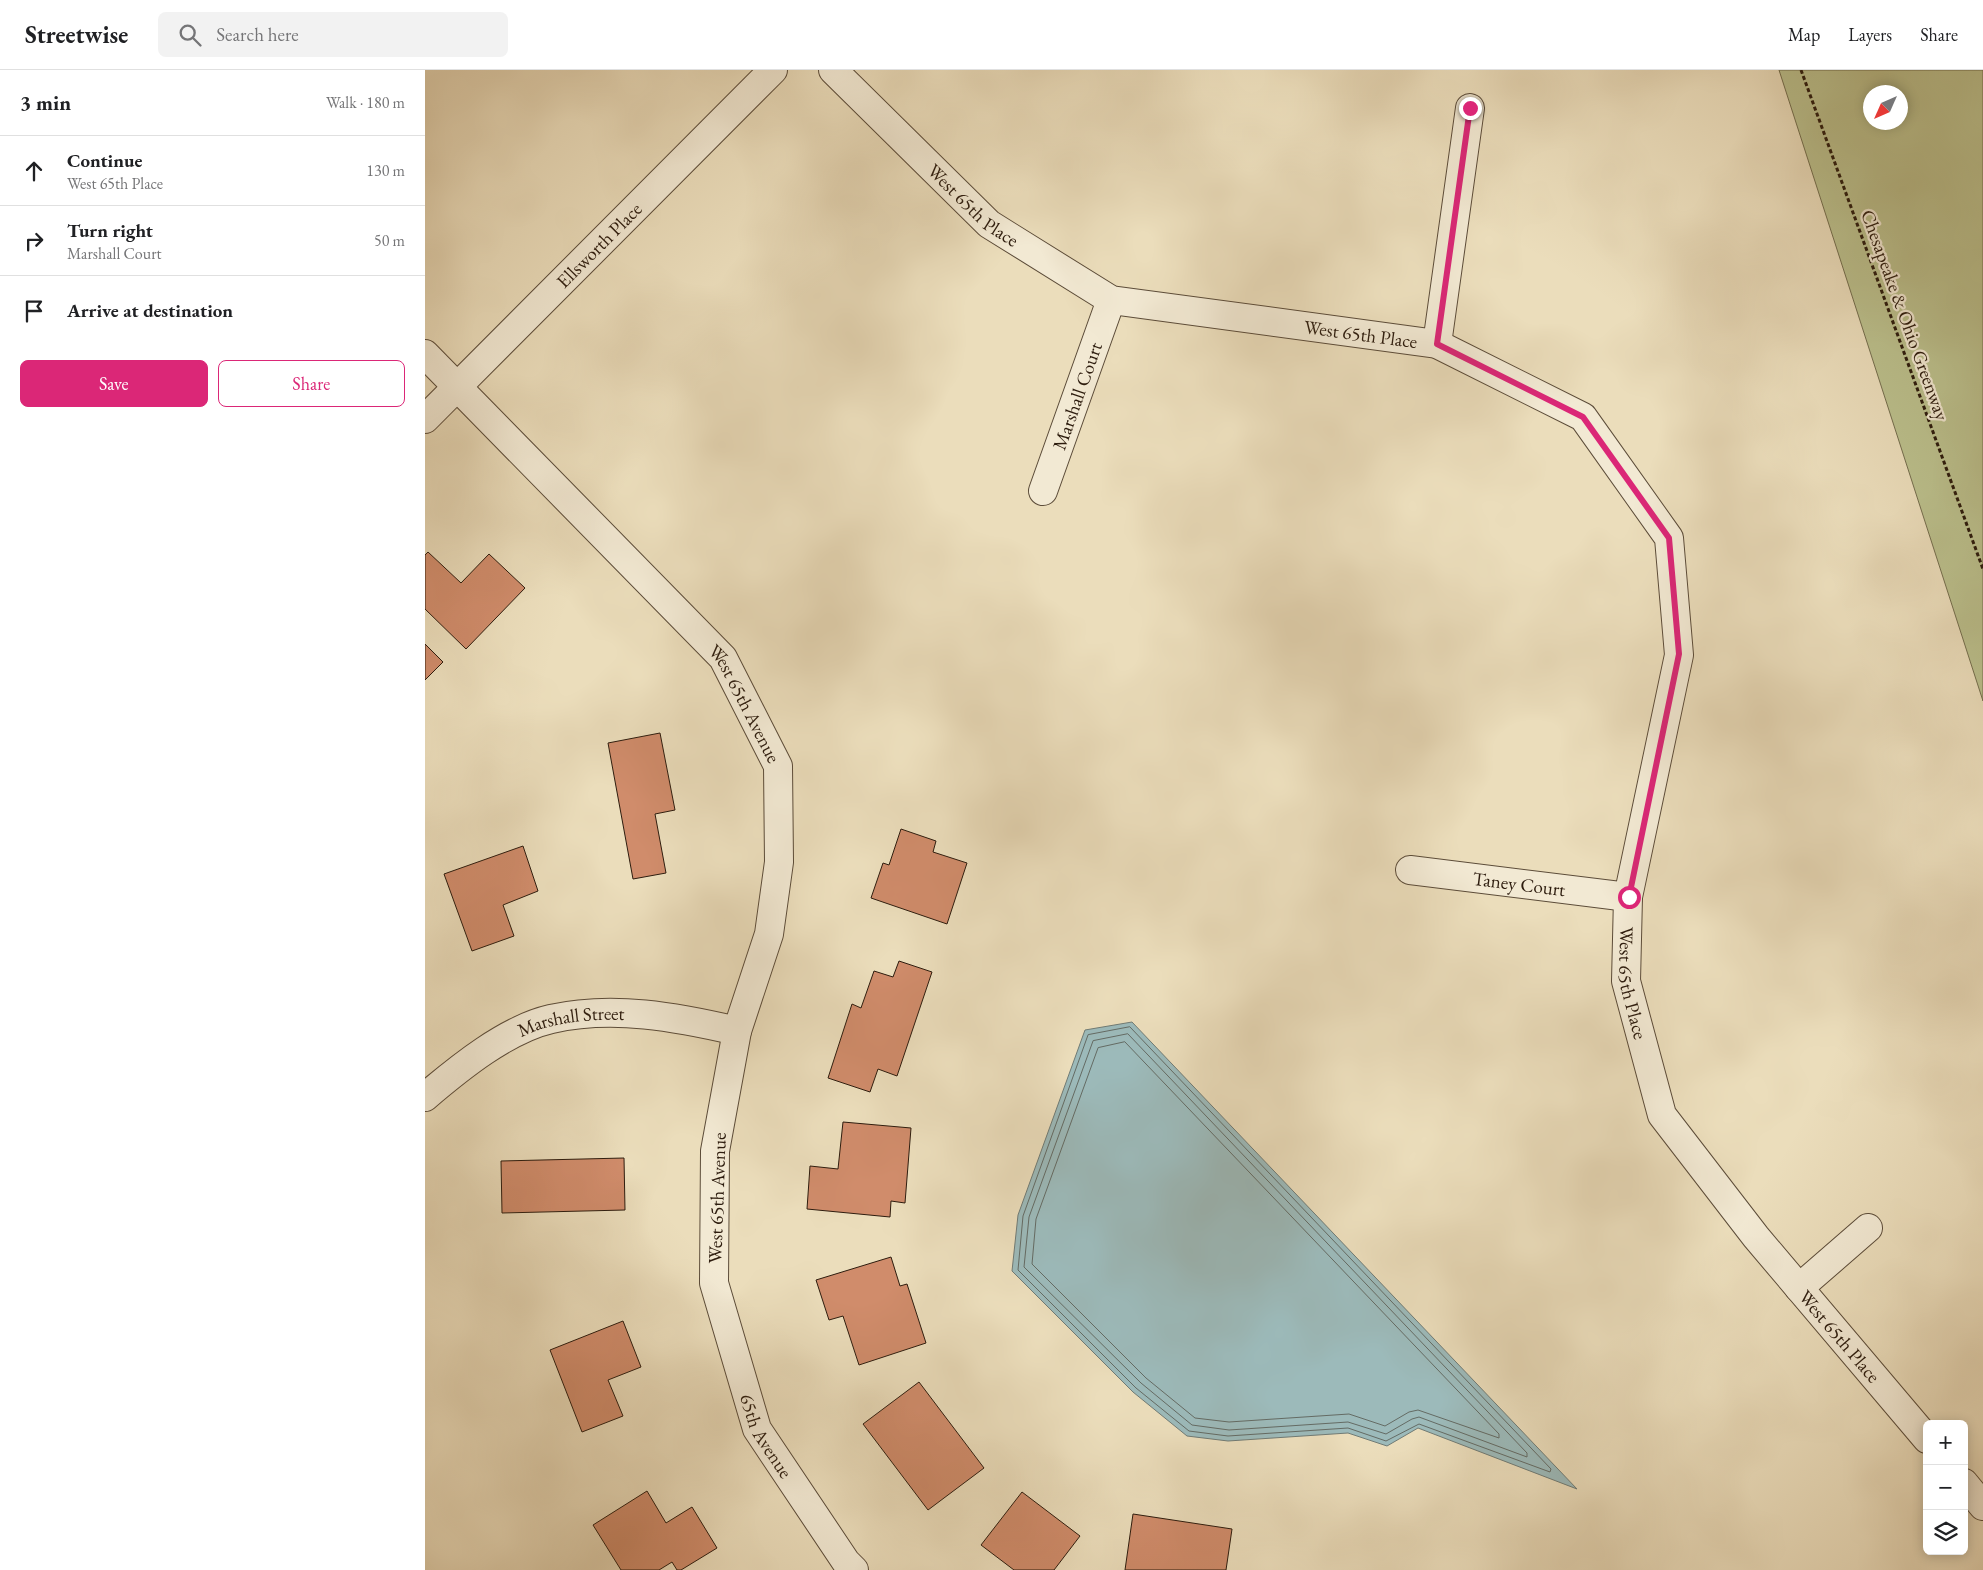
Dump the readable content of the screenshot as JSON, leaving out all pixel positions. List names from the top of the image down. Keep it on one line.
{"streets":{"street":["West 65th Place","Ellsworth Place","Marshall Court","West 65th Avenue","Taney Court","Marshall Street","65th Avenue"],"path":["Chesapeake & Ohio Greenway"]},"crossings":[["West 65th Place","Marshall Court"],["West 65th Place","Taney Court"],["Ellsworth Place","West 65th Avenue"],["West 65th Avenue","Marshall Street"],["West 65th Avenue","65th Avenue"]],"north":"bottom left","page":{"header":"Streetwise","search":"Search here","nav":["Map","Layers","Share"],"heading":["3 min","Walk · 180 m"],"list":[["Continue","West 65th Place","130 m"],["Turn right","Marshall Court","50 m"],"Arrive at destination"],"buttons":["Save","Share"],"map_buttons":["+","−"]}}
